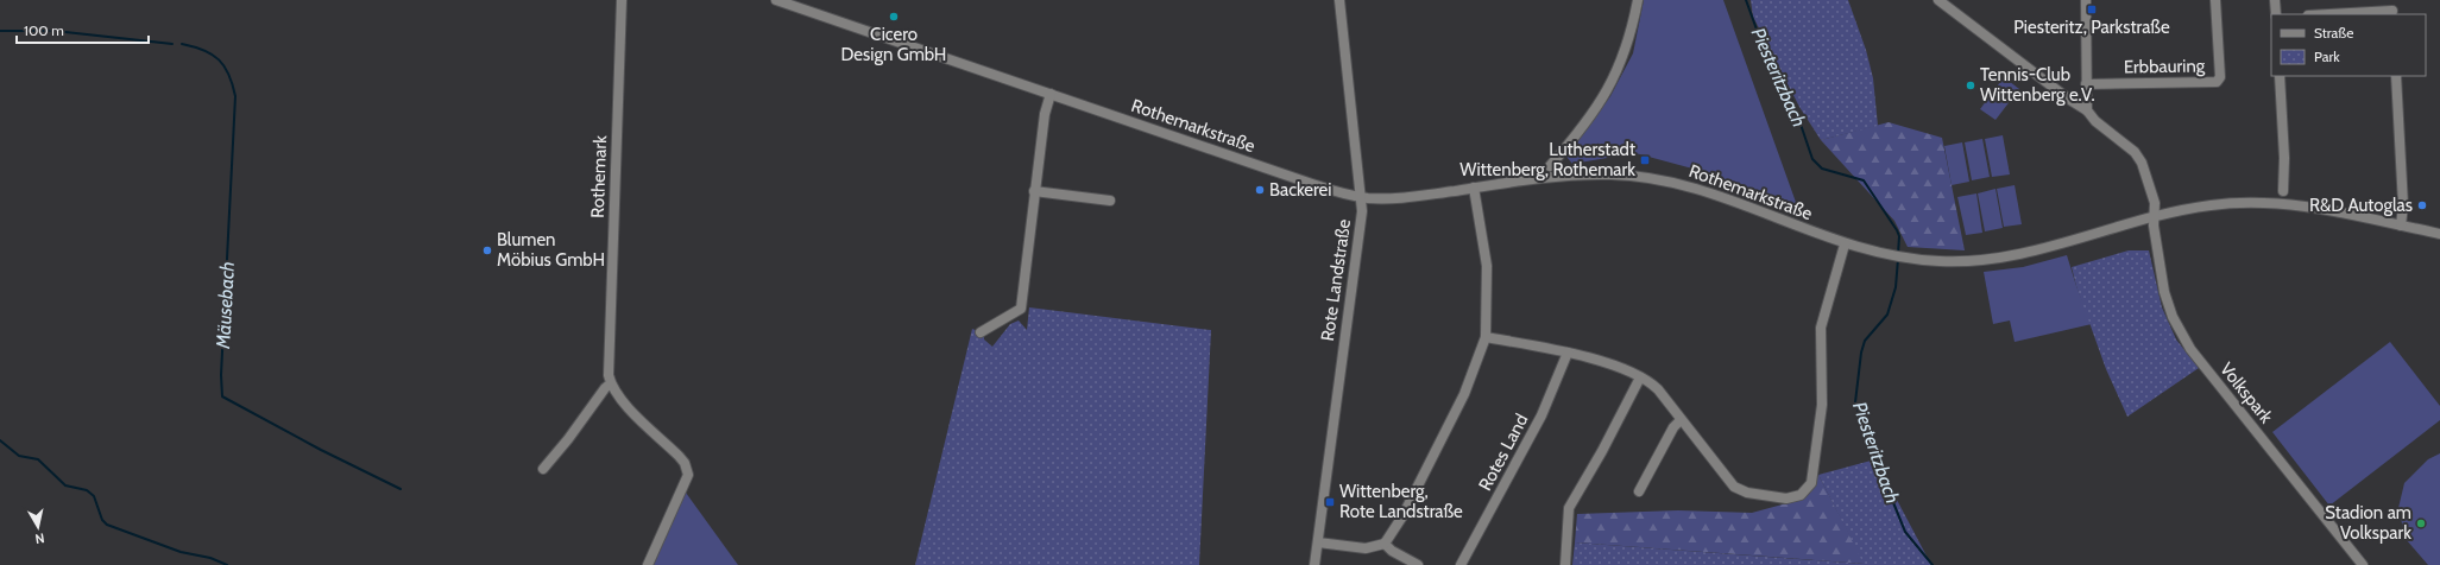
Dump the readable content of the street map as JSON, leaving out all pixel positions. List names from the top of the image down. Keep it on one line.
{"streets":{"street":["Erbbauring","Rothemarkstraße","Rothemark","Rote Landstraße","Volkspark","Rotes Land"]},"crossings":[["Rothemarkstraße","Rote Landstraße"],["Rothemarkstraße","Volkspark"]],"water":["Piesteritzbach","Mäusebach"],"places":{"transit":["Piesteritz, Parkstraße","Lutherstadt Wittenberg, Rothemark","Wittenberg, Rote Landstraße"],"other":["Cicero Design GmbH","Tennis-Club Wittenberg e.V.","Backerei","R&D Autoglas","Blumen Möbius GmbH","Stadion am Volkspark"]},"legend":["Straße","Park"],"scale_bar":"100 m","north":"bottom"}
